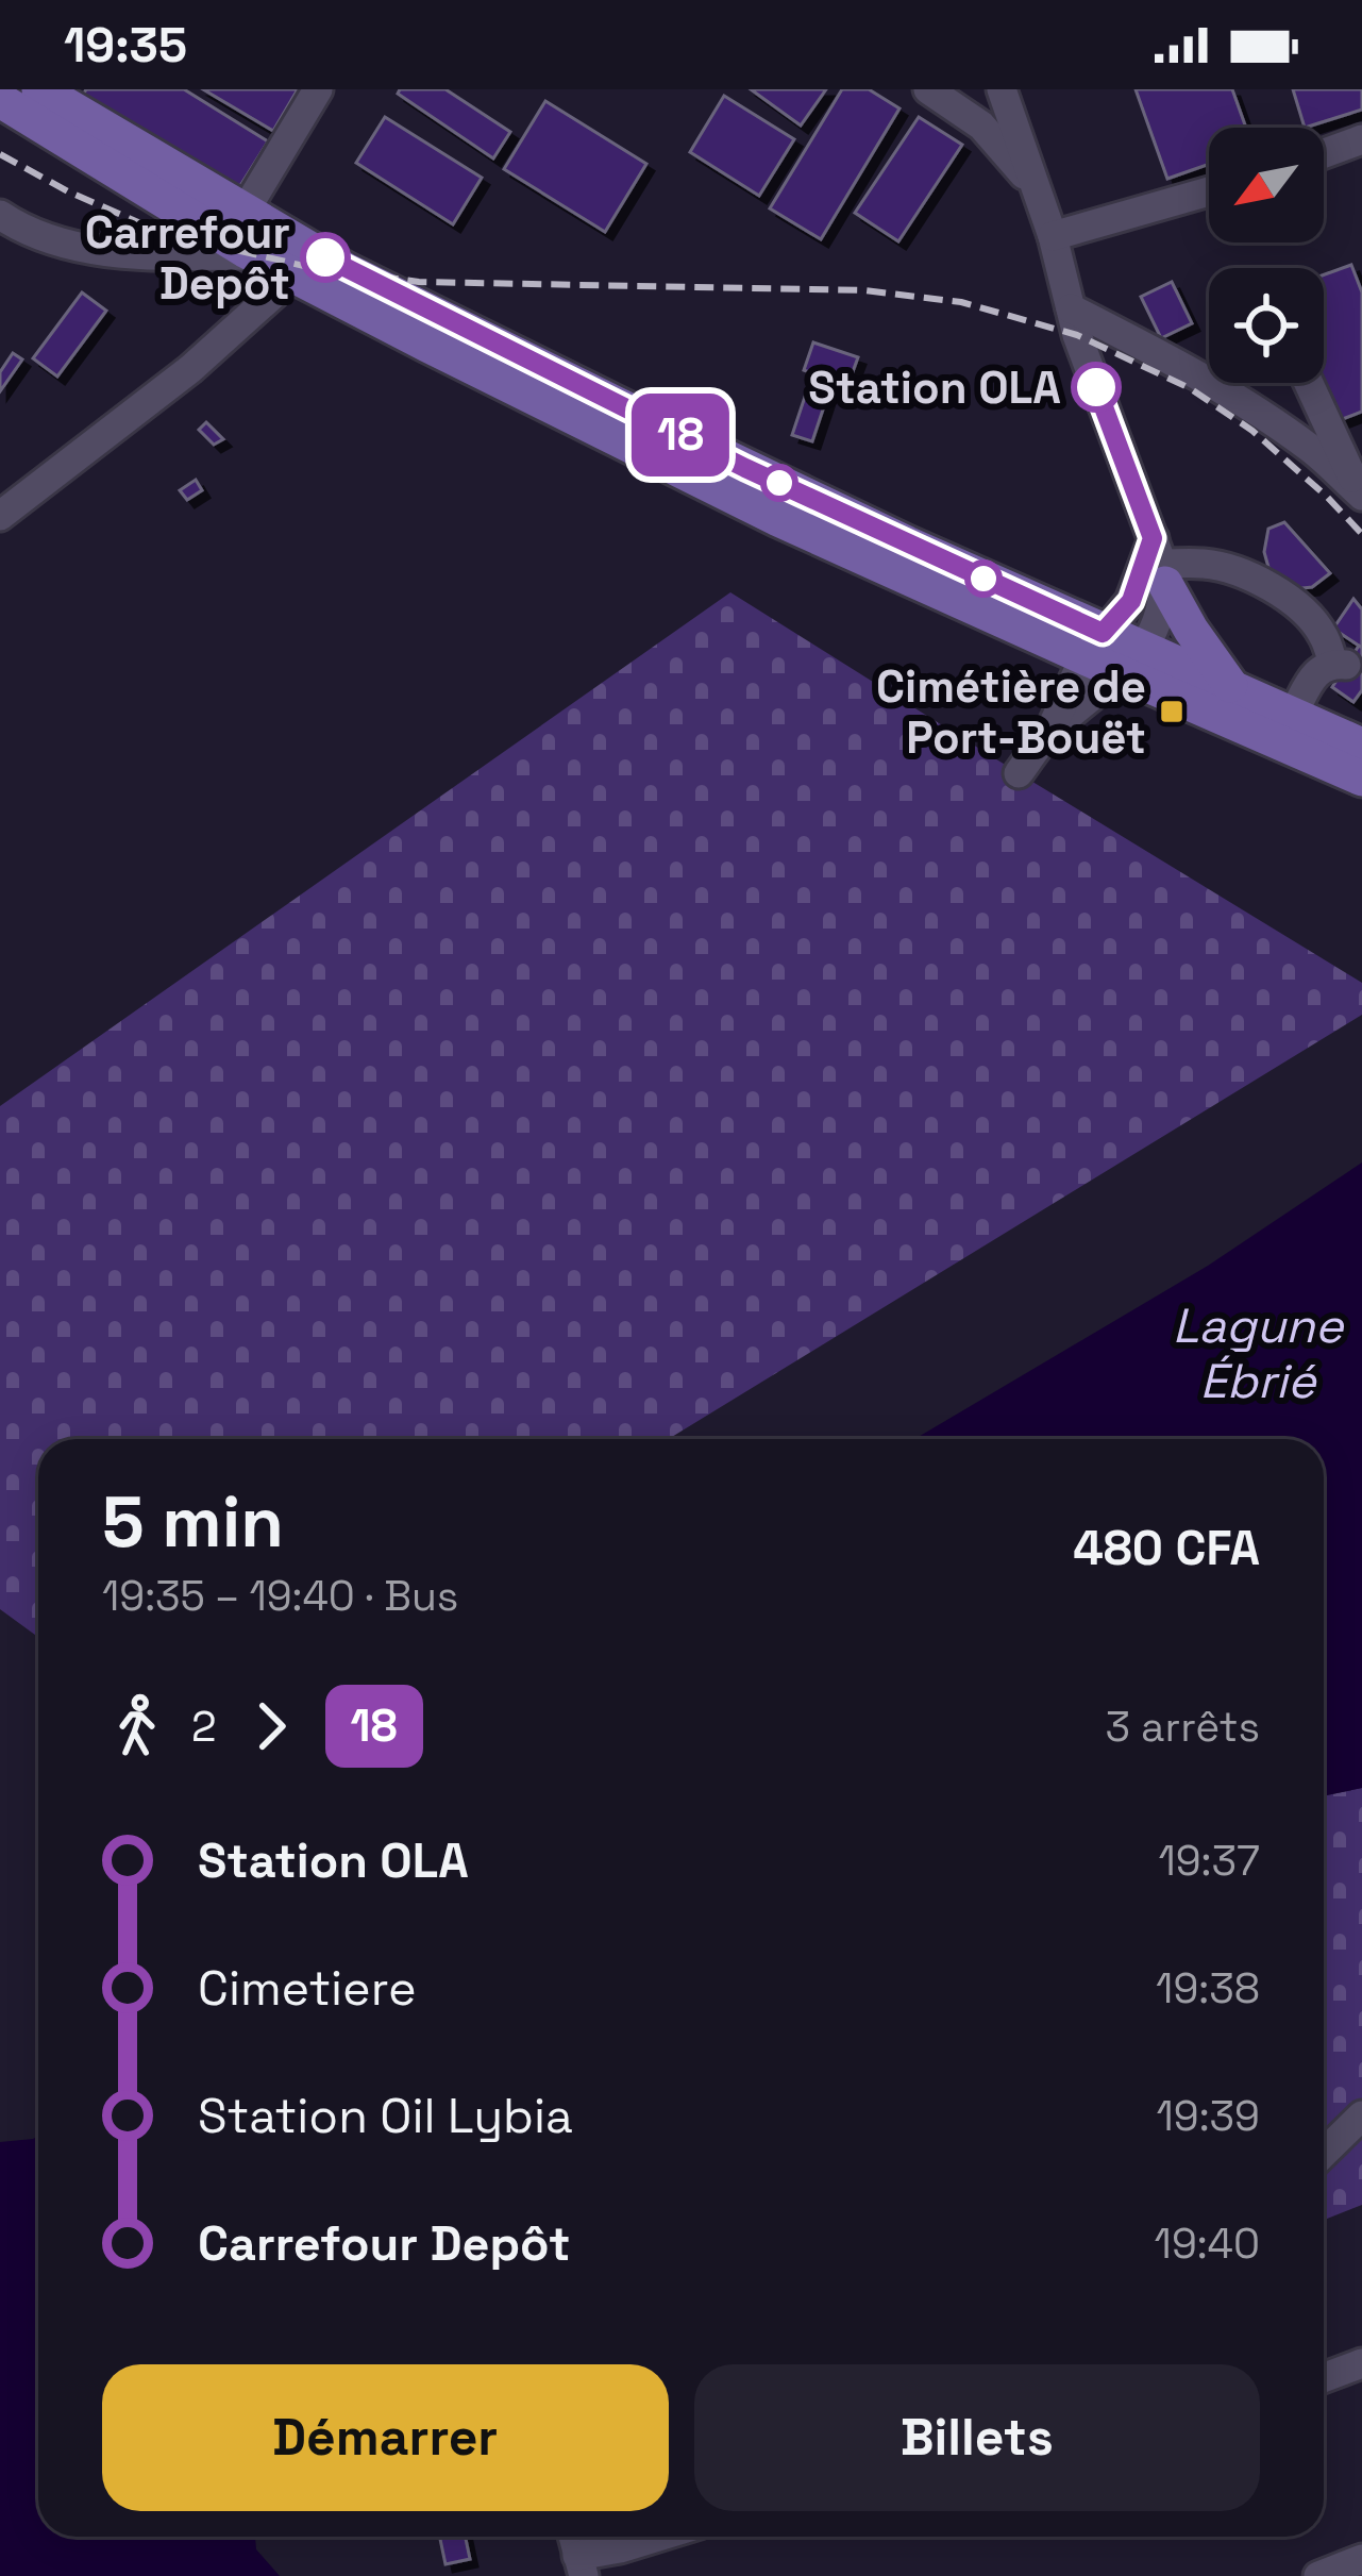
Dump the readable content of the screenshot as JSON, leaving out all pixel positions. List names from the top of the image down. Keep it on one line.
{"water":["Lagune Ébrié"],"places":{"other":["Carrefour Depôt","Station OLA"],"transit":["Cimétière de Port-Bouët"]},"lines":["bus line 18"],"north":"bottom left","page":{"status":"19:35","on_map":"18","heading":["5 min","19:35 – 19:40 · Bus","480 CFA"],"legs":["2","18","3 arrêts"],"list":[{"name":"Station OLA","value":"19:37"},{"name":"Cimetiere","value":"19:38"},{"name":"Station Oil Lybia","value":"19:39"},{"name":"Carrefour Depôt","value":"19:40"}],"buttons":["Démarrer","Billets"]}}
